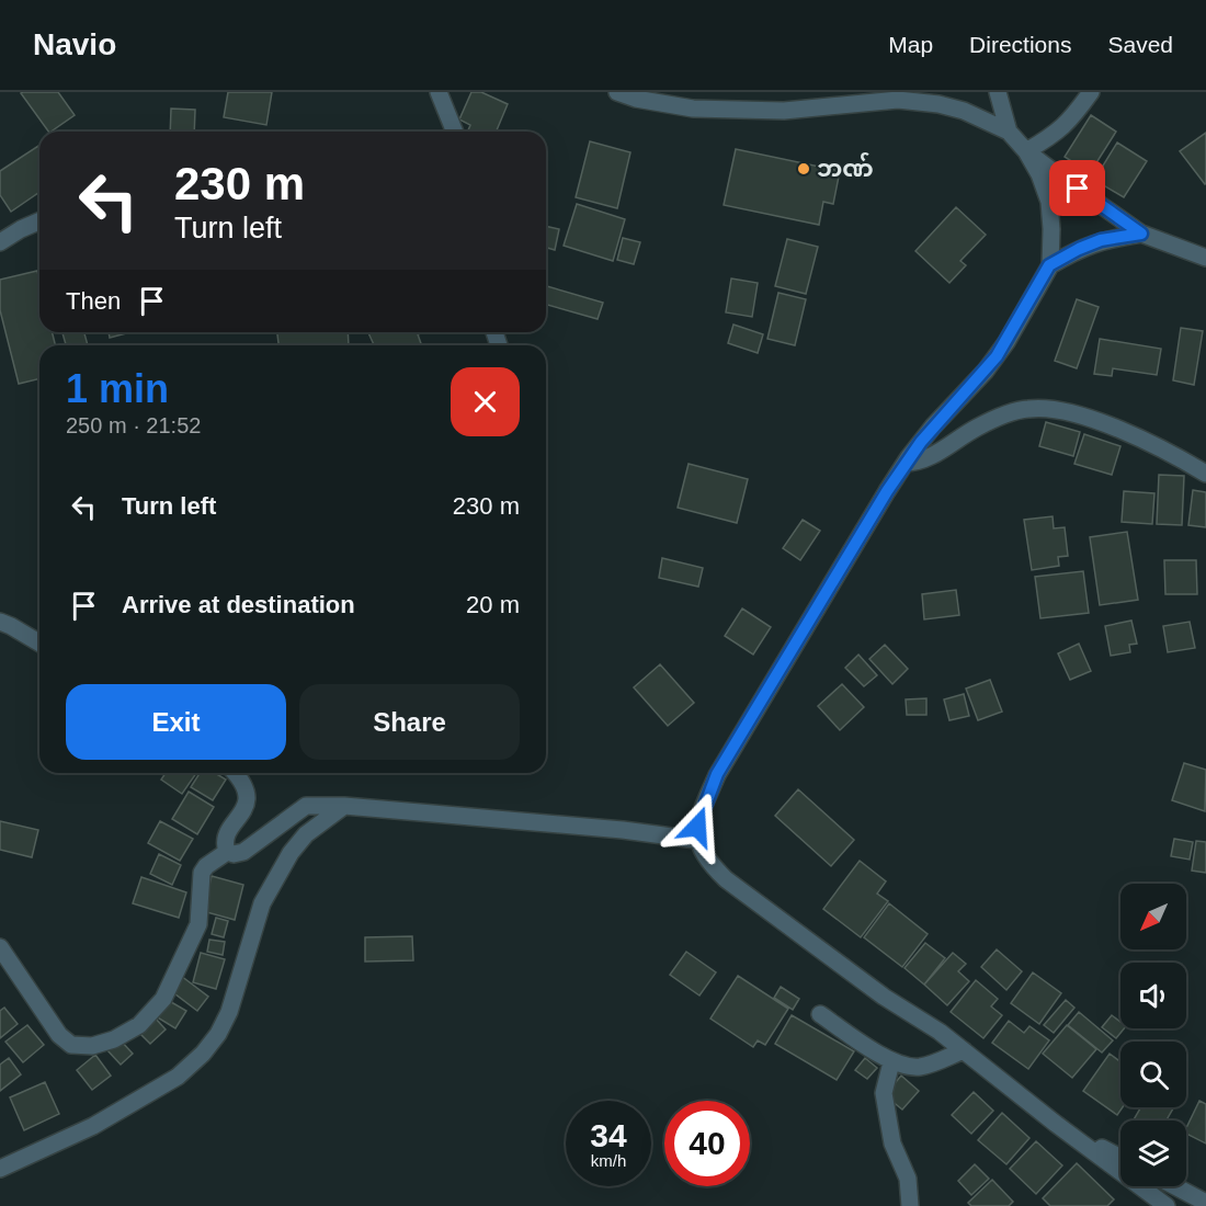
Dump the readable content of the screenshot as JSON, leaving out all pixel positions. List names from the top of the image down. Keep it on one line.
{"places":["ဘဏ်"],"north":"bottom left","page":{"header":"Navio","nav":["Map","Directions","Saved"],"turn":["230 m","Turn left"],"then":"Then","heading":["1 min","250 m · 21:52"],"list":[{"name":"Turn left","value":"230 m"},{"name":"Arrive at destination","value":"20 m"}],"buttons":["Exit","Share"],"speed":"34 km/h","limit":"40"}}
